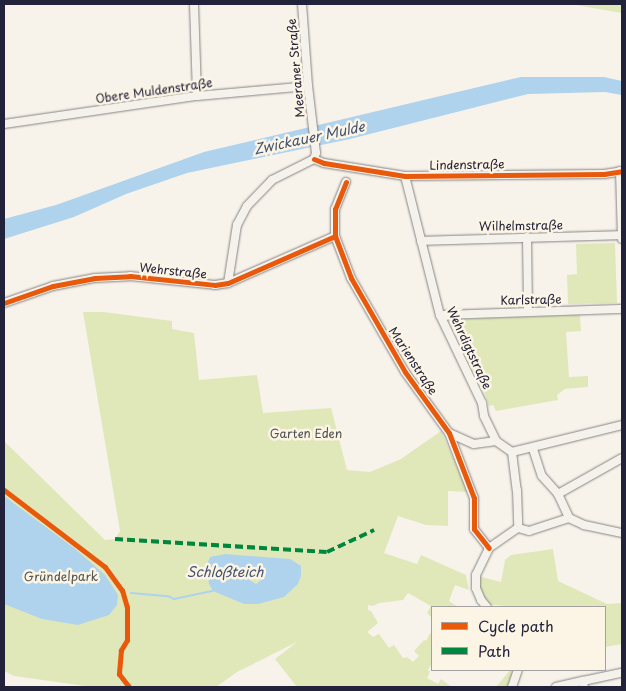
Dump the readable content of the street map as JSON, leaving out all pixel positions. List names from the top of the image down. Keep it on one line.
{"streets":{"street":["Meeraner Straße","Obere Muldenstraße","Lindenstraße","Wilhelmstraße","Wehrstraße","Karlstraße","Wehrdigtstraße","Marienstraße"]},"crossings":[["Meeraner Straße","Obere Muldenstraße"],["Meeraner Straße","Lindenstraße"],["Lindenstraße","Wehrdigtstraße"],["Wilhelmstraße","Wehrdigtstraße"],["Wehrstraße","Marienstraße"],["Karlstraße","Wehrdigtstraße"]],"water":["Zwickauer Mulde","Schloßteich"],"parks":["Garten Eden","Gründelpark"],"legend":["Cycle path","Path"]}
